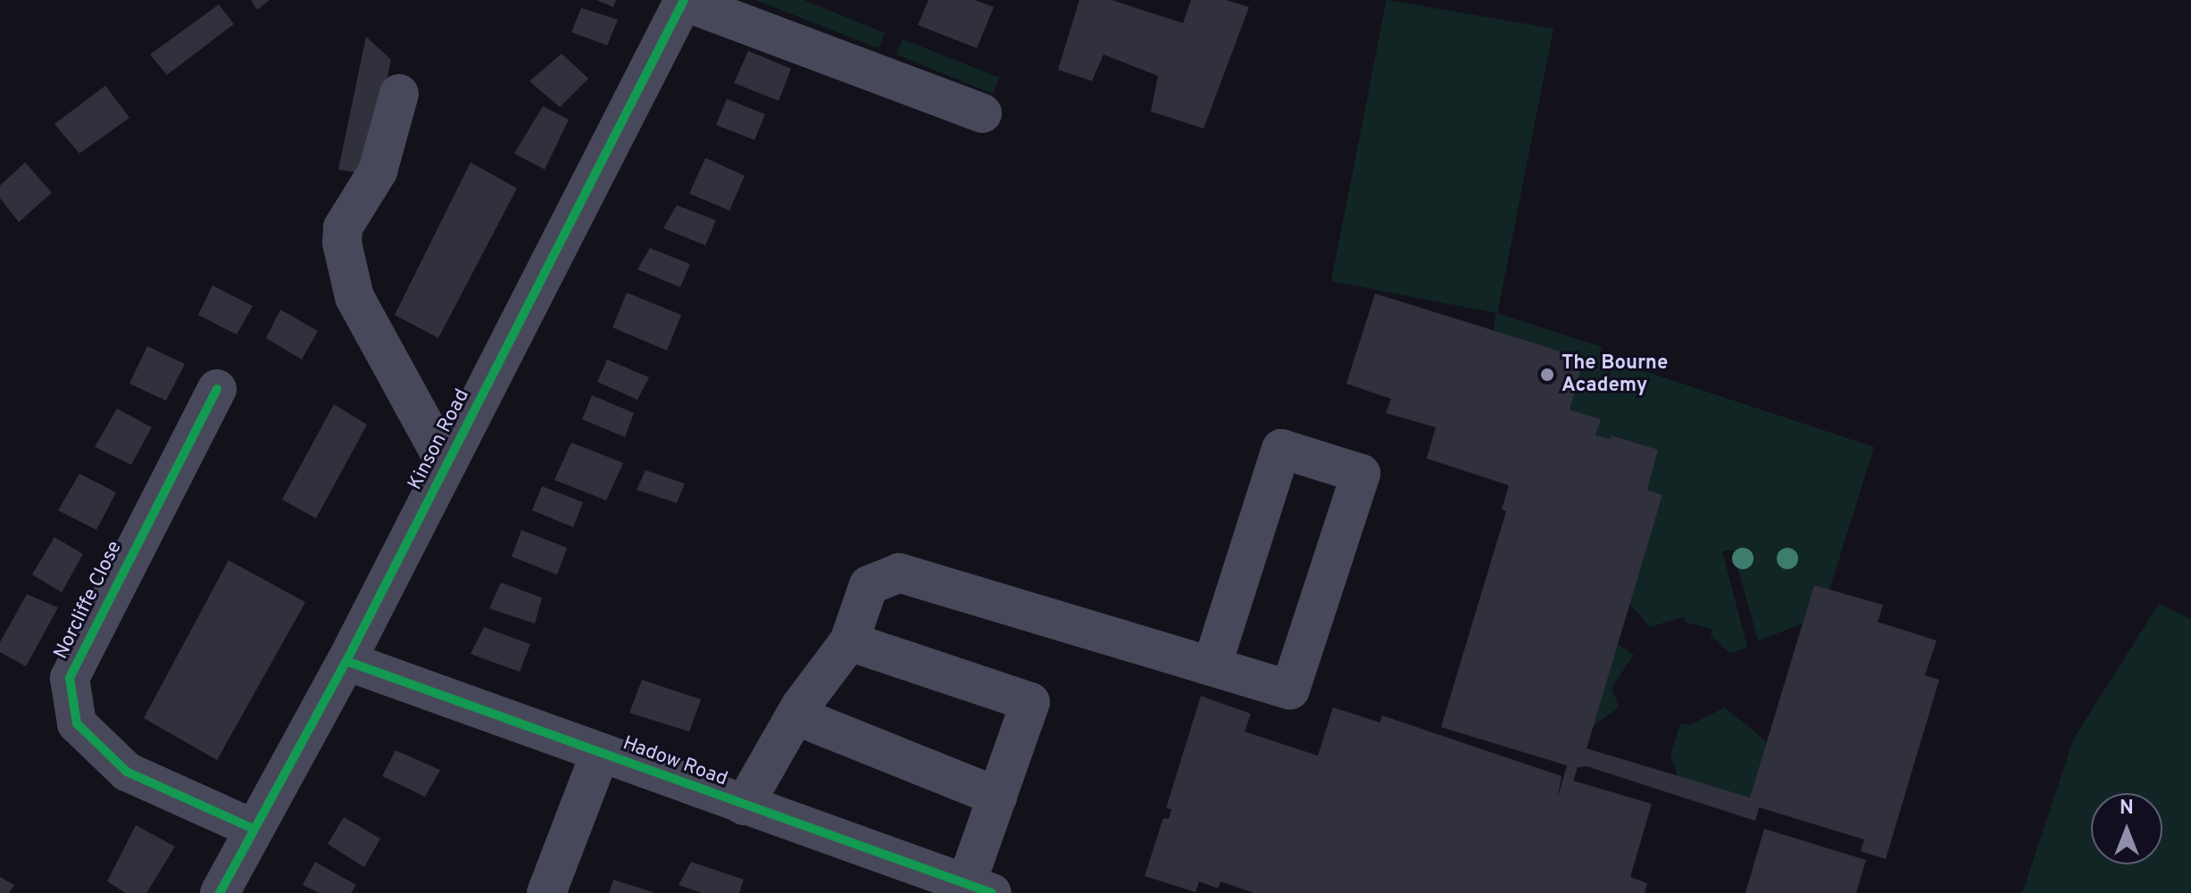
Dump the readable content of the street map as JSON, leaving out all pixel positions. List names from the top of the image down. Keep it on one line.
{"streets":{"street":["Kinson Road","Norcliffe Close","Hadow Road"]},"crossings":[["Kinson Road","Norcliffe Close"],["Kinson Road","Hadow Road"]],"places":["The Bourne Academy"],"north":"top"}
